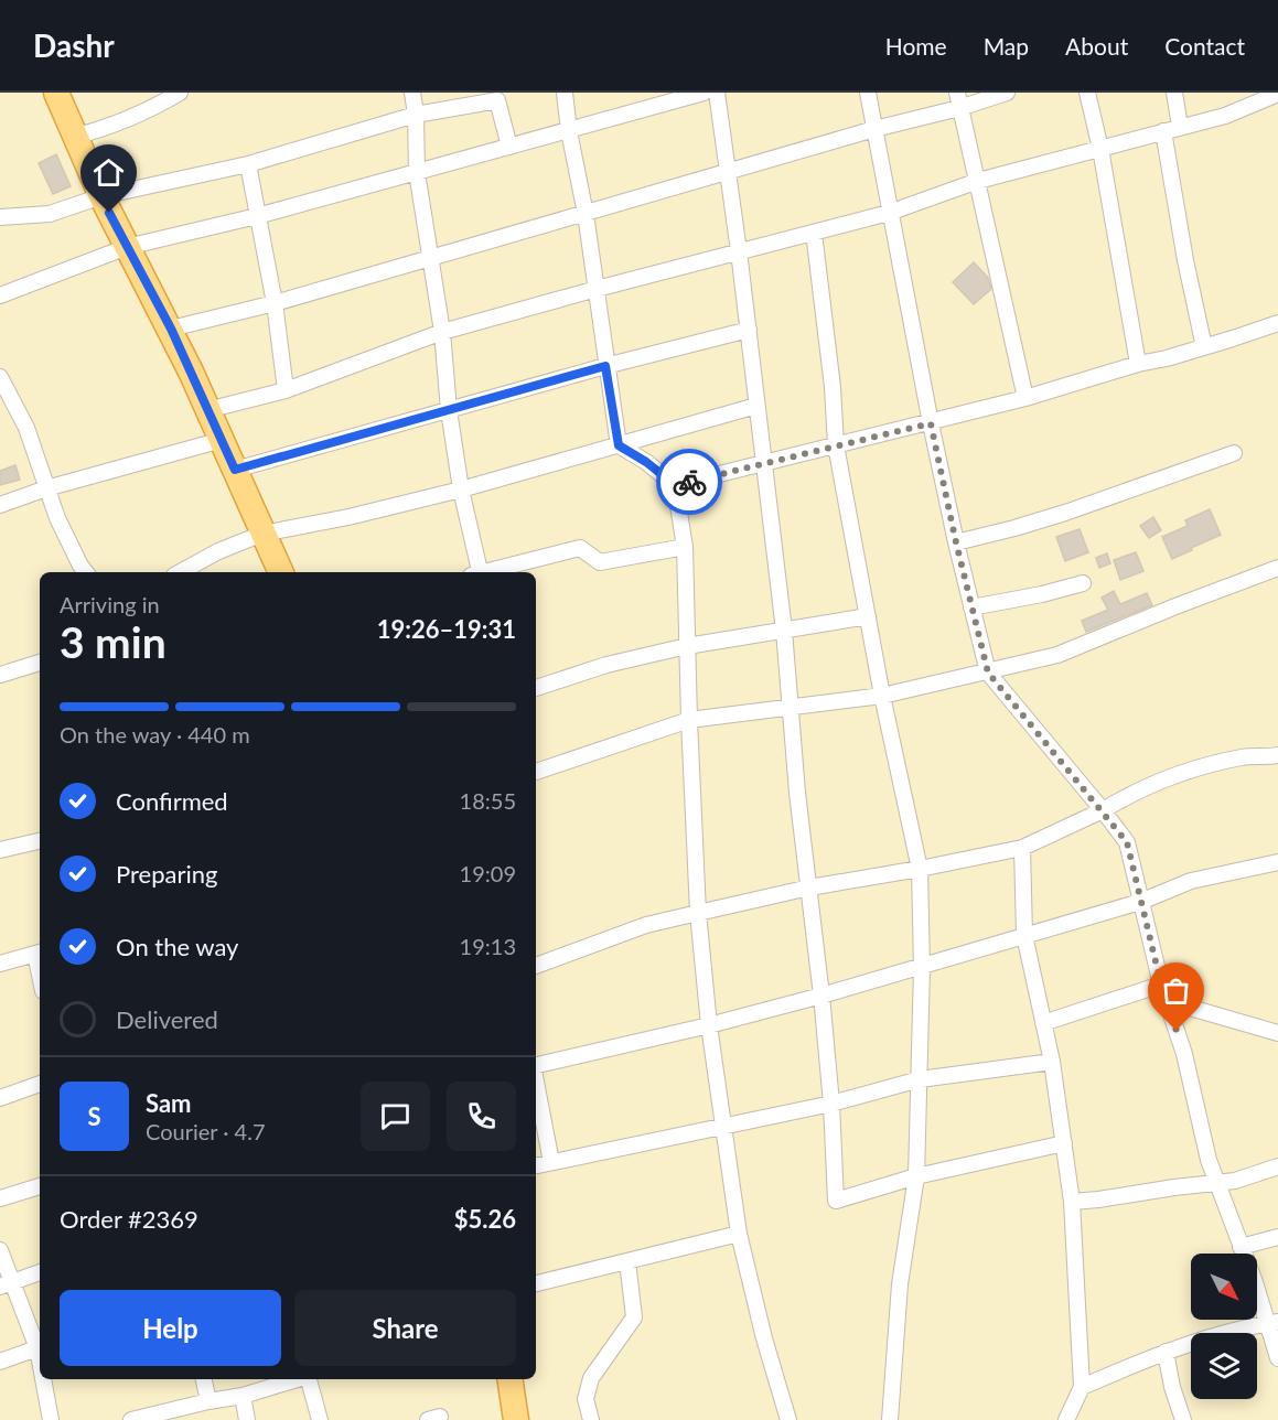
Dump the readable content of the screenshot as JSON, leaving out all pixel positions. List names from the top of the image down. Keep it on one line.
{"north":"bottom right","page":{"header":"Dashr","nav":["Home","Map","About","Contact"],"heading":["3 min","Arriving in","19:26–19:31"],"panel":["Sam","Courier · 4.7","Order #2369","$5.26"],"bar":"On the way · 440 m","list":[["Confirmed","18:55"],["Preparing","19:09"],["On the way","19:13"],"Delivered"],"round":"S","buttons":["Help","Share"]}}
